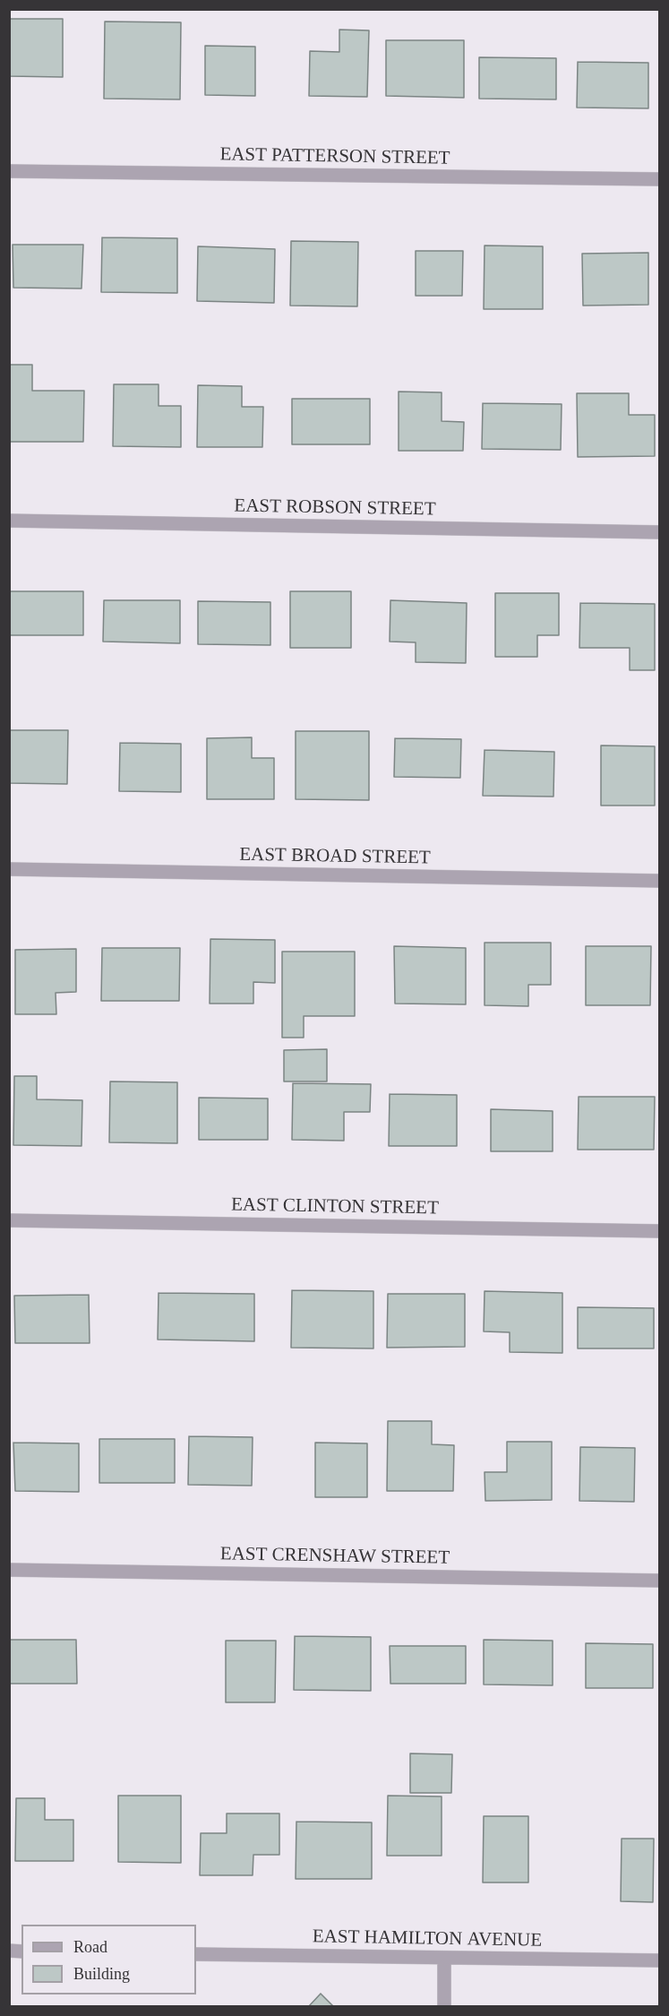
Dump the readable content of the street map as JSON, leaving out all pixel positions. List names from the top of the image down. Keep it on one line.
{"streets":{"street":["EAST PATTERSON STREET","EAST ROBSON STREET","EAST BROAD STREET","EAST CLINTON STREET","EAST CRENSHAW STREET","EAST HAMILTON AVENUE"]},"legend":["Road","Building"]}
